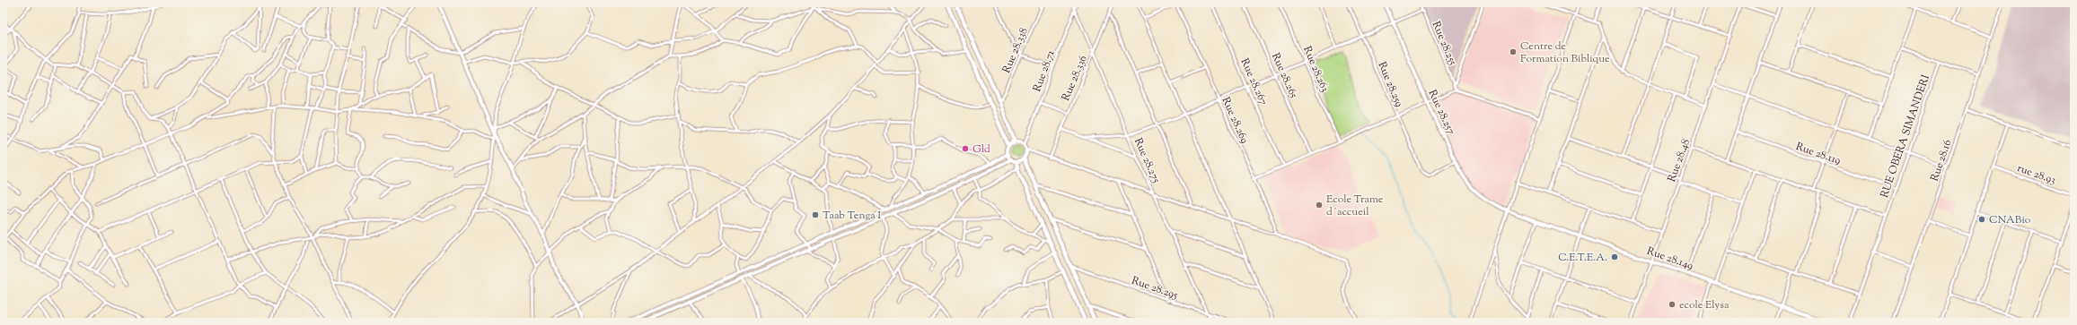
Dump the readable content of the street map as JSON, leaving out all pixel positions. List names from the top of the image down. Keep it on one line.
{"streets":{"street":["Rue 28.255","Rue 28.338","Rue 28.263","Rue 28.71","Rue 28.265","Rue 28.336","Rue 28.267","Rue 28.259","Rue 28.257","Rue 28.269","RUE OBERA SIMANDERI","Rue 28.119","Rue 28.275","Rue 28.48","Rue 28.16","rue 28.93","Rue 28.149","Rue 28.295"]},"crossings":[["Rue 28.71","Rue 28.275"],["Rue 28.336","Rue 28.275"],["Rue 28.259","Rue 28.257"],["Rue 28.257","Rue 28.149"],["RUE OBERA SIMANDERI","Rue 28.119"],["Rue 28.275","Rue 28.295"],["Rue 28.48","Rue 28.149"]],"places":["Centre de Formation Biblique","Gld","Ecole Trame d´accueil","Taab Tenga I","CNABio","C.E.T.E.A.","ecole Elysa"]}
